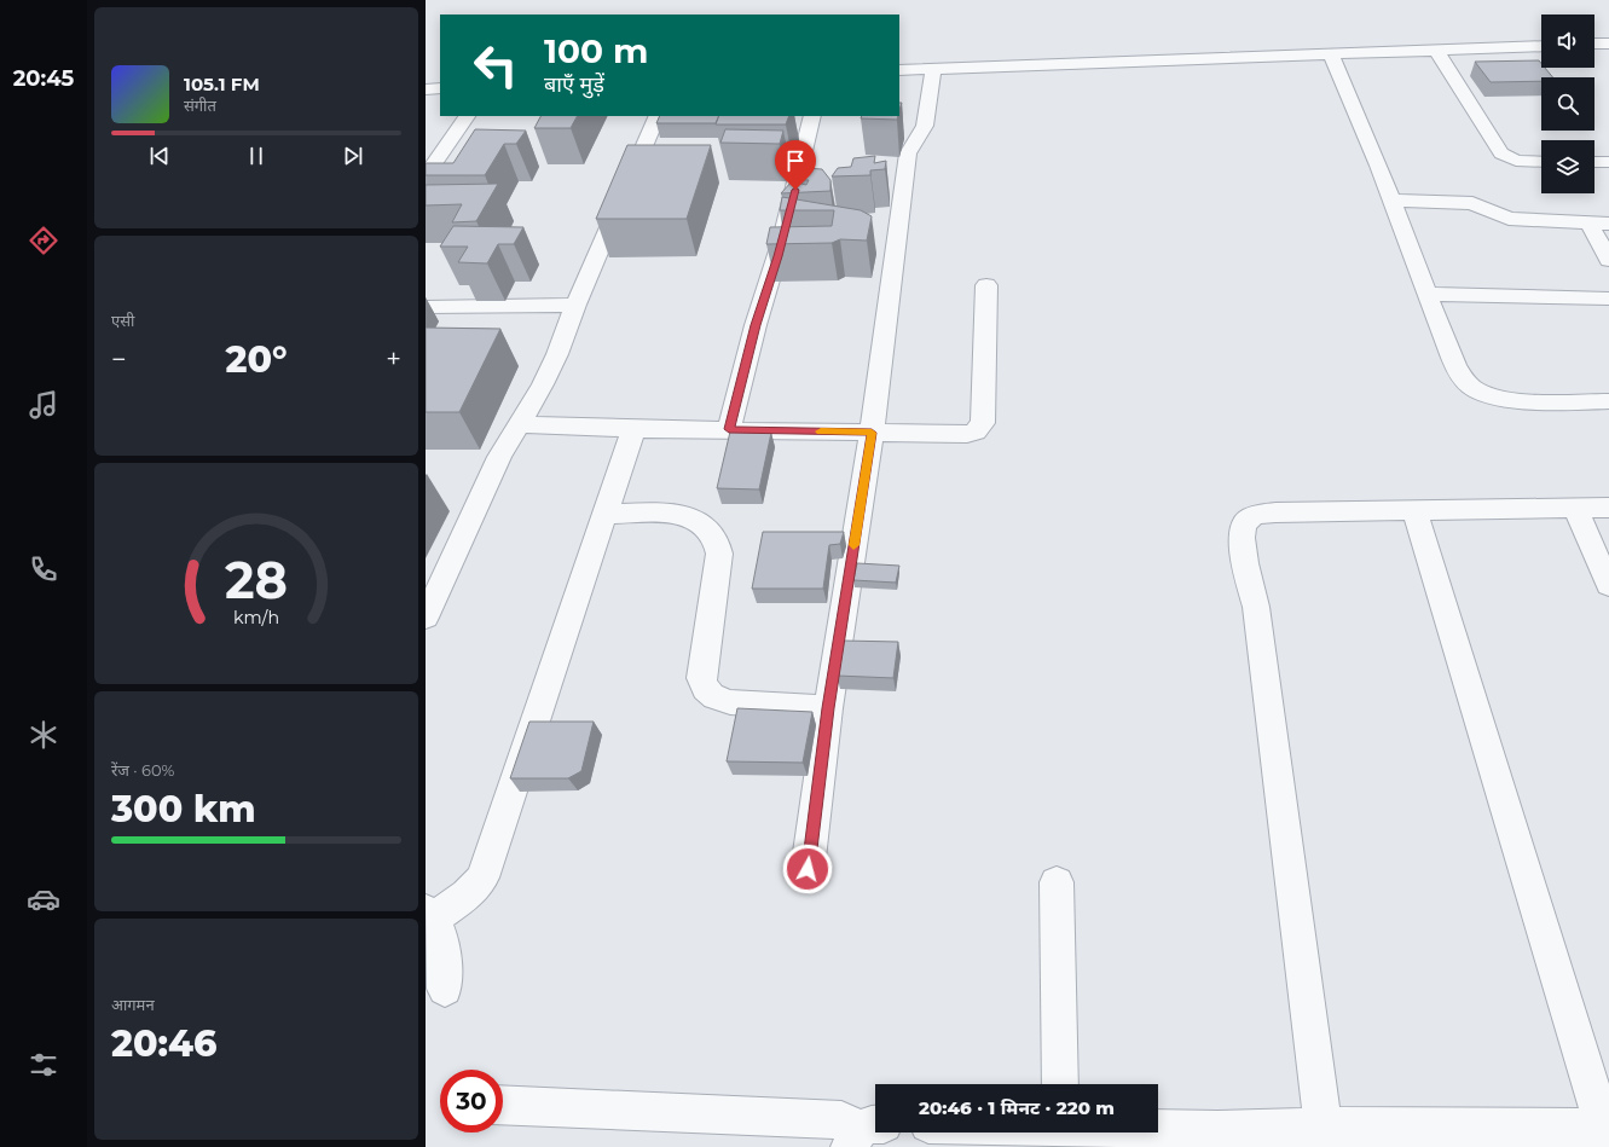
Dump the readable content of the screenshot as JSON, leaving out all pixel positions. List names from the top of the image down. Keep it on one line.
{"page":{"tabs":"20:45","turn":["100 m","बाएँ मुड़ें"],"song":["105.1 FM","संगीत"],"tile":["एसी",["रेंज · 60%","300 km"],["आगमन","20:46"]],"heat":["−","20°","+"],"limit":"30","trip":"20:46 · 1 मिनट · 220 m","gauge":["28","km/h"]}}
